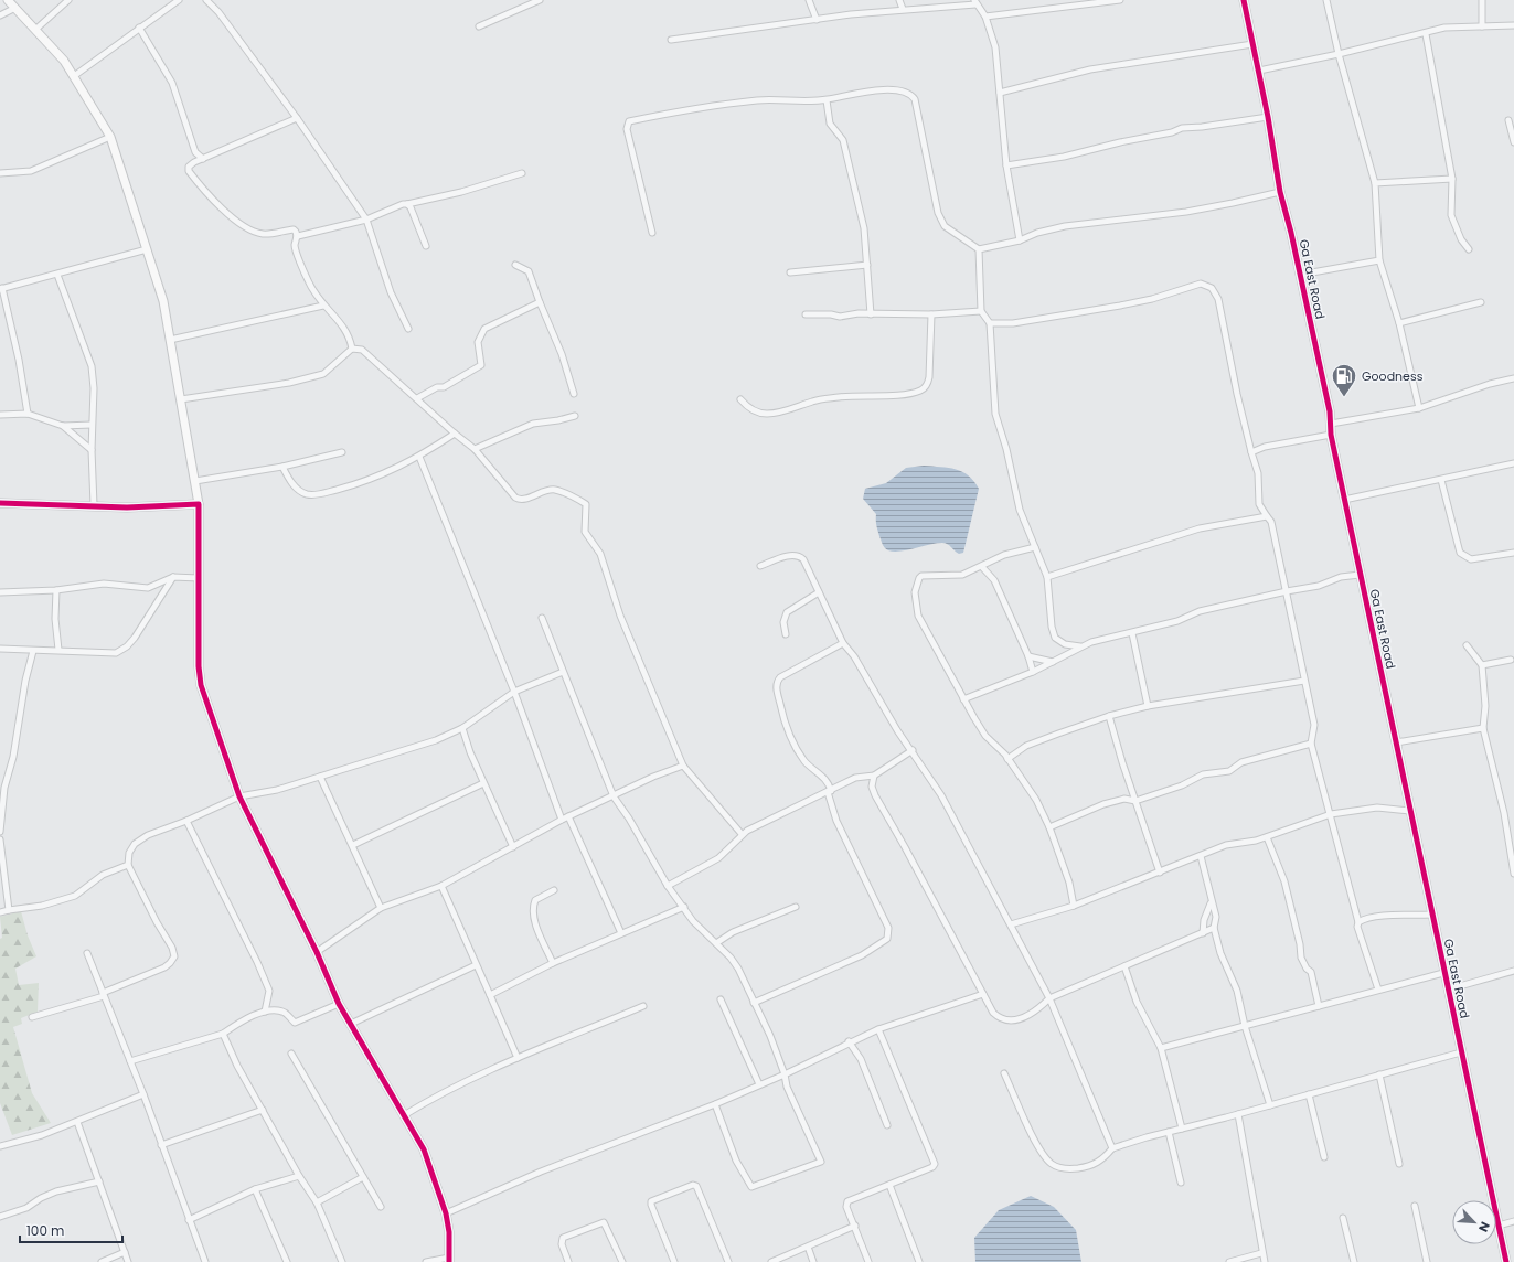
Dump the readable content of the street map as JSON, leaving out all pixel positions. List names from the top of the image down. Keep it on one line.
{"streets":{"street":["Ga East Road"]},"places":{"fuel station":["Goodness"]},"scale_bar":"100 m","north":"bottom right"}
